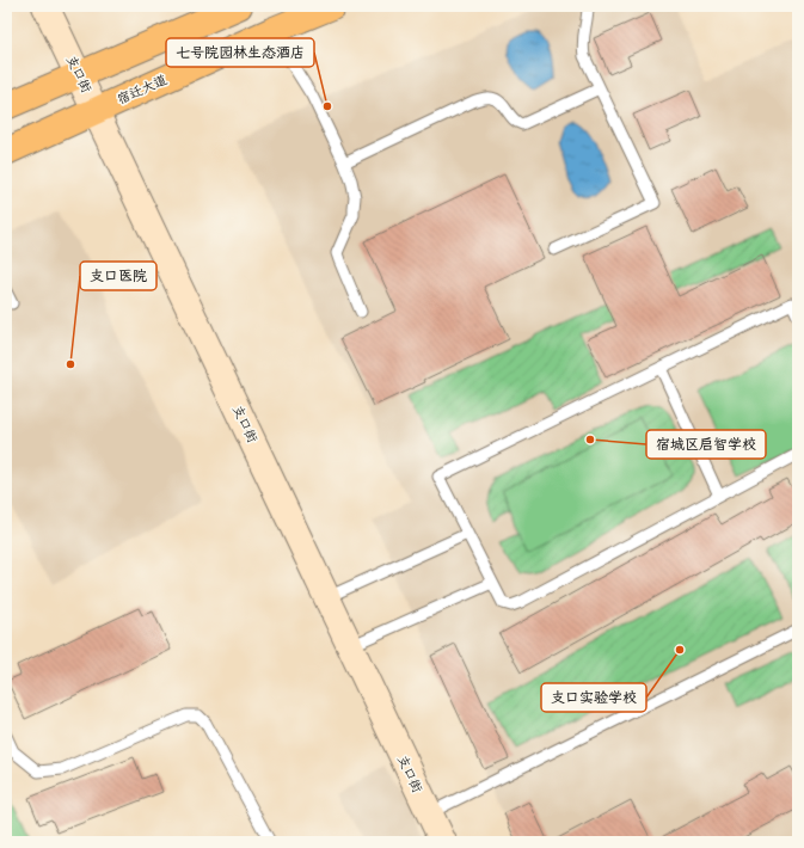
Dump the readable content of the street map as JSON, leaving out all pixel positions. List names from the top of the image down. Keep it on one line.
{"streets":{"main road":["宿迁大道"],"street":["支口街"]},"crossings":[["支口街","宿迁大道"]],"places":["七号院园林生态酒店","支口医院","宿城区启智学校","支口实验学校"]}
